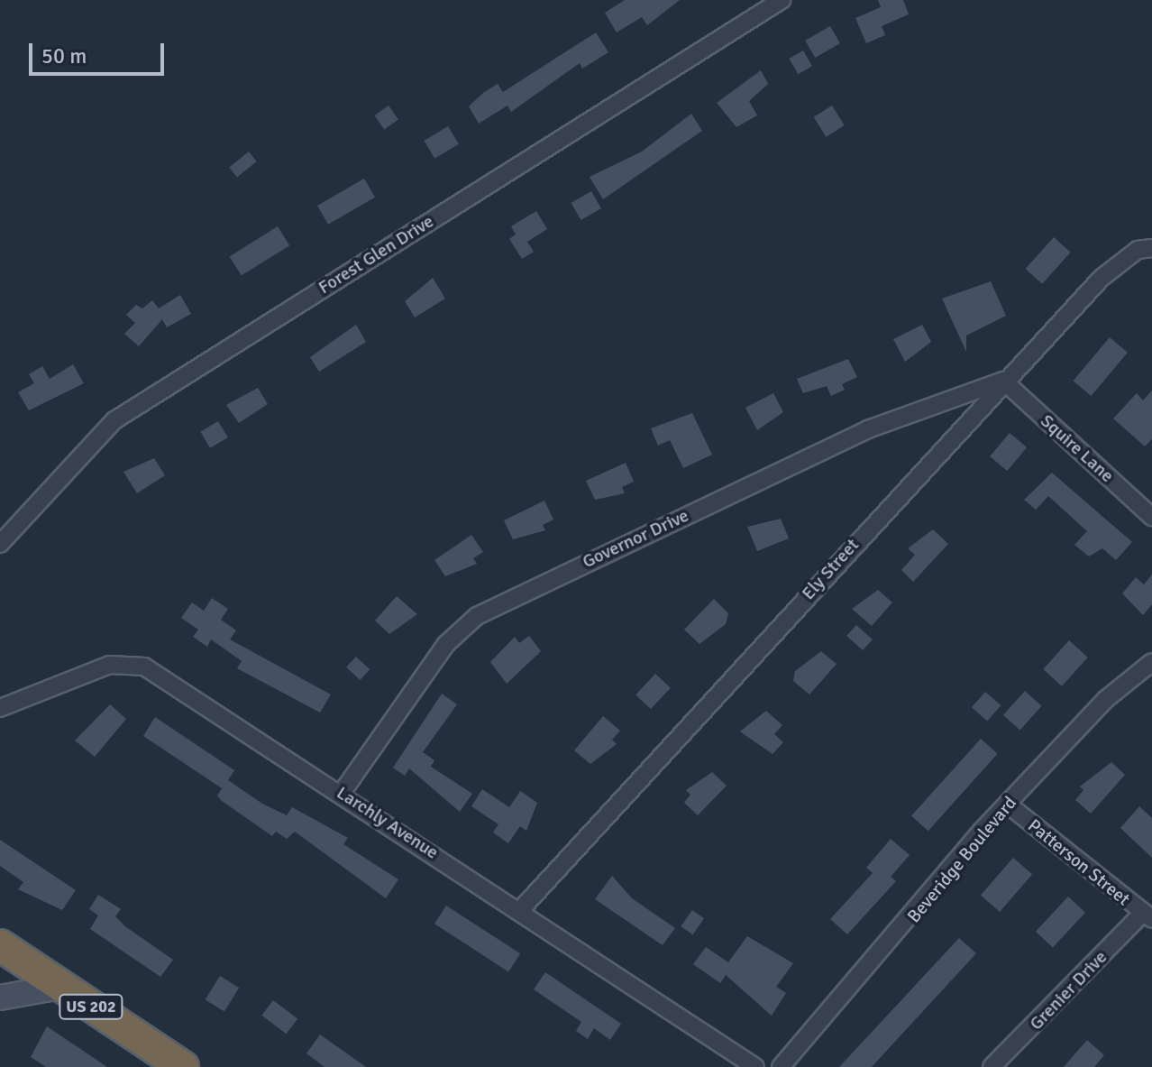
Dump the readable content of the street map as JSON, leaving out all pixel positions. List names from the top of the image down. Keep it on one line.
{"streets":{"highway":["US 202"],"street":["Forest Glen Drive","Squire Lane","Governor Drive","Ely Street","Larchly Avenue","Beveridge Boulevard","Patterson Street","Grenier Drive"]},"crossings":[["Squire Lane","Governor Drive"],["Squire Lane","Ely Street"],["Governor Drive","Ely Street"],["Governor Drive","Larchly Avenue"],["Ely Street","Larchly Avenue"],["Beveridge Boulevard","Patterson Street"],["Patterson Street","Grenier Drive"]],"scale_bar":"50 m"}
